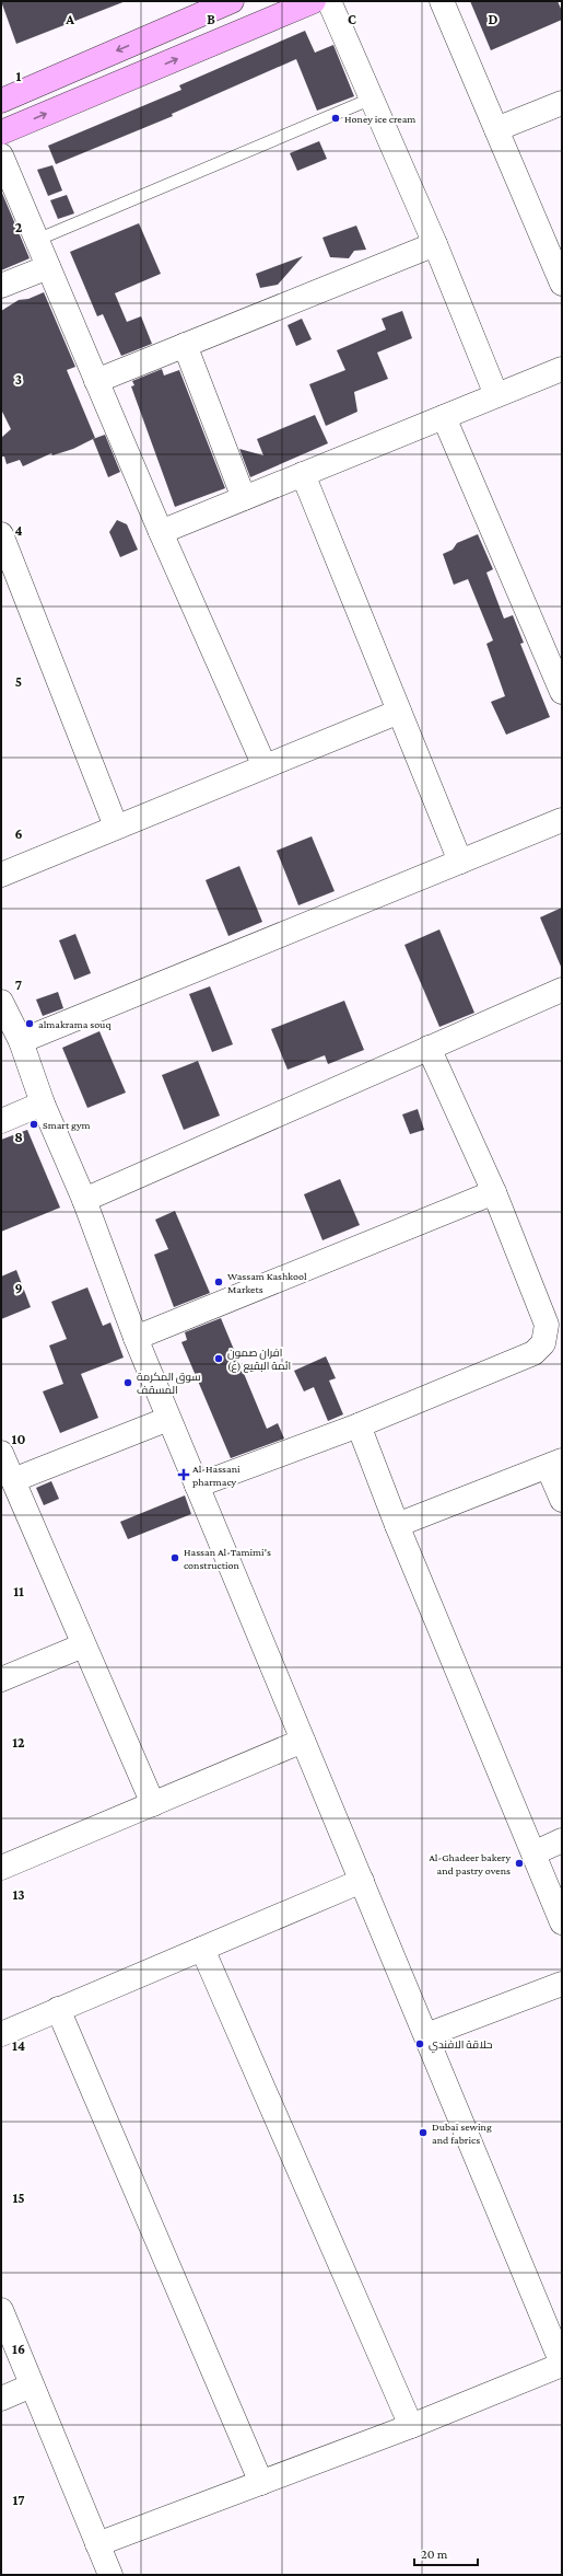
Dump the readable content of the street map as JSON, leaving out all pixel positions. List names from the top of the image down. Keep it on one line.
{"places":{"other":["Honey ice cream","almakrama souq","Smart gym","Wassam Kashkool Markets","افران صمون ائمة البقيع (ع)","سوق المكرمة المسقف","Hassan Al-Tamimi's construction","Al-Ghadeer bakery and pastry ovens","حلاقة الافندي","Dubai sewing and fabrics"],"health":["Al-Hassani pharmacy"]},"scale_bar":"20 m","grid":{"columns":["A","B","C","D"],"rows":["1","2","3","4","5","6","7","8","9","10","11","12","13","14","15","16","17"]}}
